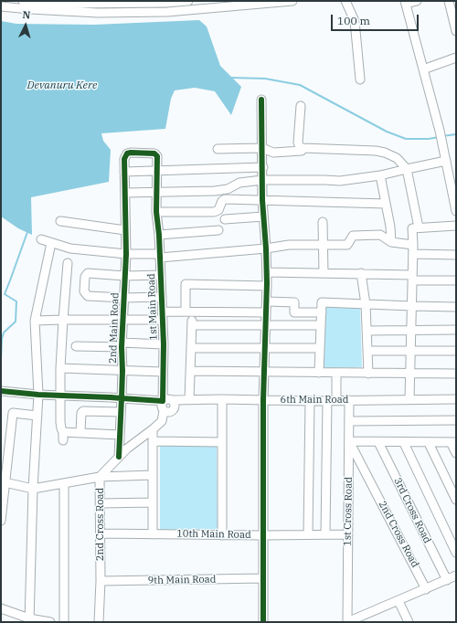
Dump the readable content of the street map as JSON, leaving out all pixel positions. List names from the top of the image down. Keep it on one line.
{"streets":{"street":["1st Main Road","2nd Main Road","6th Main Road","3rd Cross Road","1st Cross Road","2nd Cross Road","10th Main Road","9th Main Road"]},"crossings":[["1st Main Road","2nd Main Road"],["1st Main Road","6th Main Road"],["1st Main Road","2nd Cross Road"],["2nd Main Road","2nd Cross Road"],["6th Main Road","1st Cross Road"],["6th Main Road","2nd Cross Road"],["1st Cross Road","2nd Cross Road"],["1st Cross Road","10th Main Road"],["2nd Cross Road","10th Main Road"],["2nd Cross Road","9th Main Road"]],"water":["Devanuru Kere"],"scale_bar":"100 m","north":"top"}
